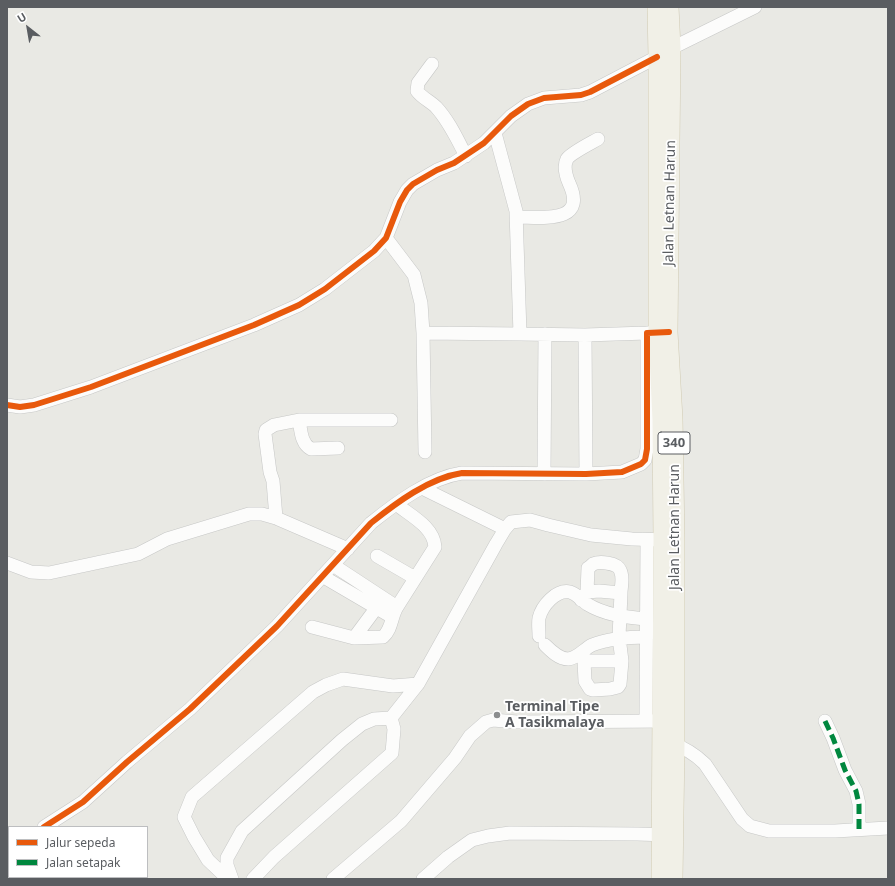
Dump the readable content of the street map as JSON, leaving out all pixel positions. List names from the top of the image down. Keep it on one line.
{"streets":{"main road":["Jalan Letnan Harun","340"]},"places":["Terminal Tipe A Tasikmalaya"],"legend":["Jalur sepeda","Jalan setapak"],"north":"top left"}
